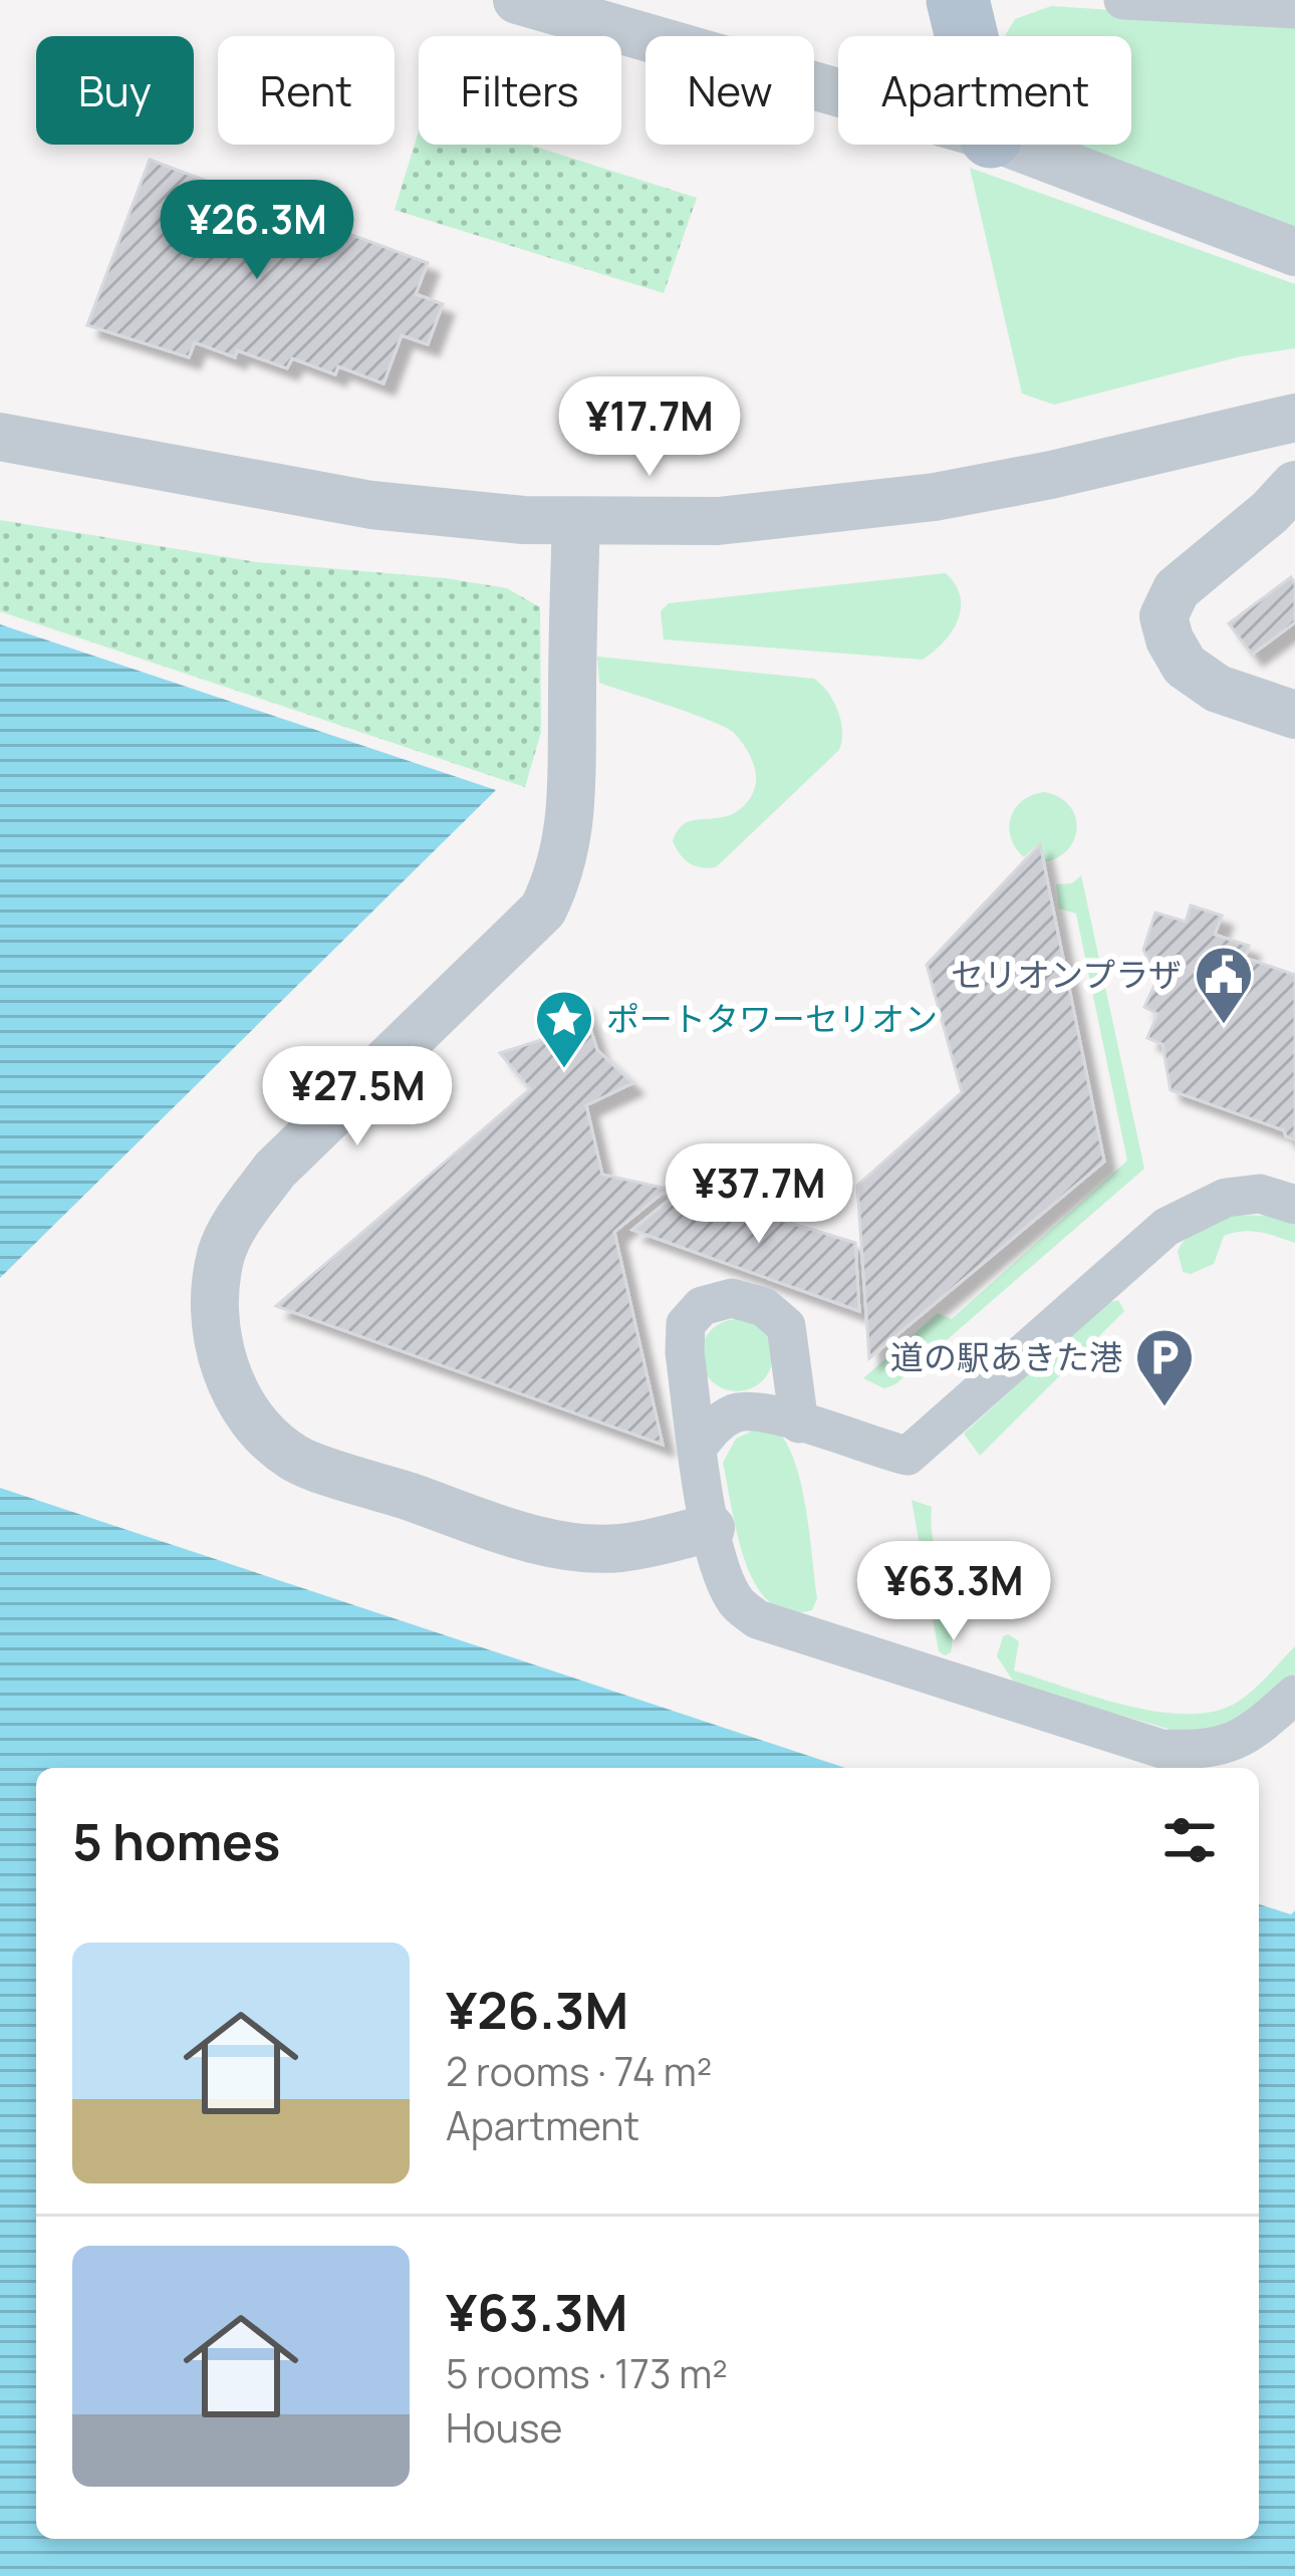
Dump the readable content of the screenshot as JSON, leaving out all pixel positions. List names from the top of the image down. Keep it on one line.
{"places":{"public building":["セリオンプラザ"],"place":["ポートタワーセリオン"],"parking":["道の駅あきた港"]},"page":{"chip":["Buy","Rent","Filters","New","Apartment"],"price":["¥26.3M","¥17.7M","¥27.5M","¥37.7M","¥63.3M"],"heading":"5 homes","list":[{"name":"¥26.3M","note":"2 rooms · 74 m² · Apartment"},{"name":"¥63.3M","note":"5 rooms · 173 m² · House"}]}}
